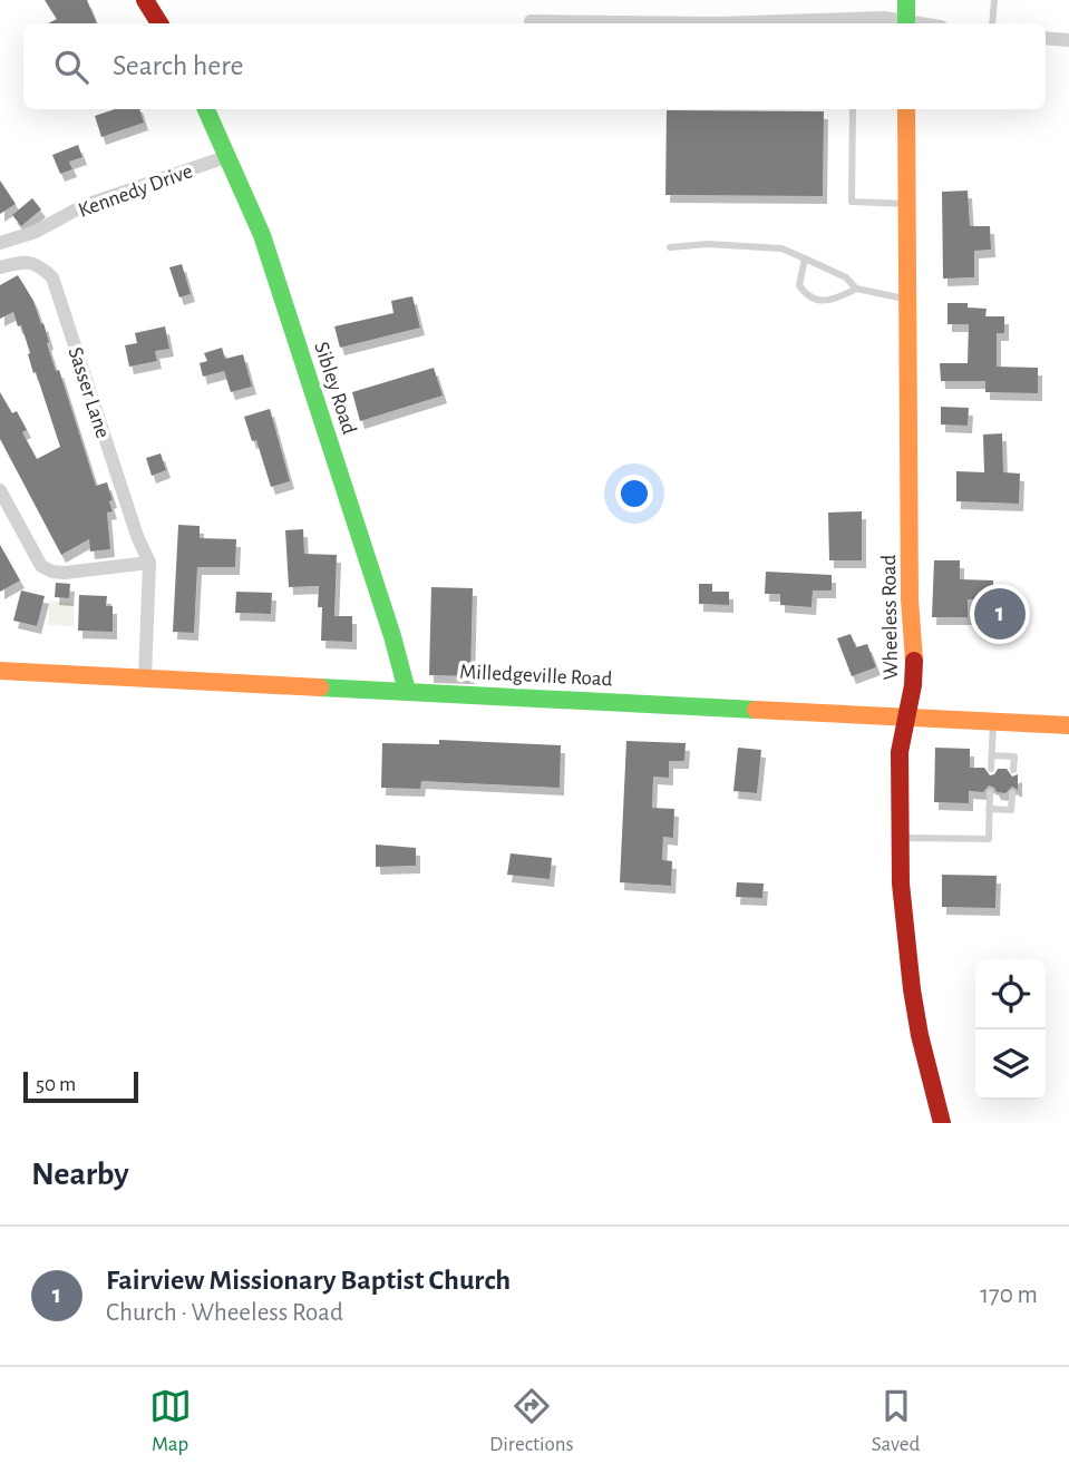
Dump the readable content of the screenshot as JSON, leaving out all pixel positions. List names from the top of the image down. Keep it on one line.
{"streets":{"street":["Kennedy Drive","Sibley Road","Sasser Lane","Wheeless Road","Milledgeville Road"]},"crossings":[["Kennedy Drive","Sibley Road"],["Sibley Road","Milledgeville Road"],["Sasser Lane","Milledgeville Road"],["Wheeless Road","Milledgeville Road"]],"scale_bar":"50 m","page":{"search":"Search here","pins":"1","scale":"50 m","heading":"Nearby","list":[{"mark":"1","name":"Fairview Missionary Baptist Church","note":"Church · Wheeless Road","value":"170 m"}],"nav":["Map","Directions","Saved"]}}
